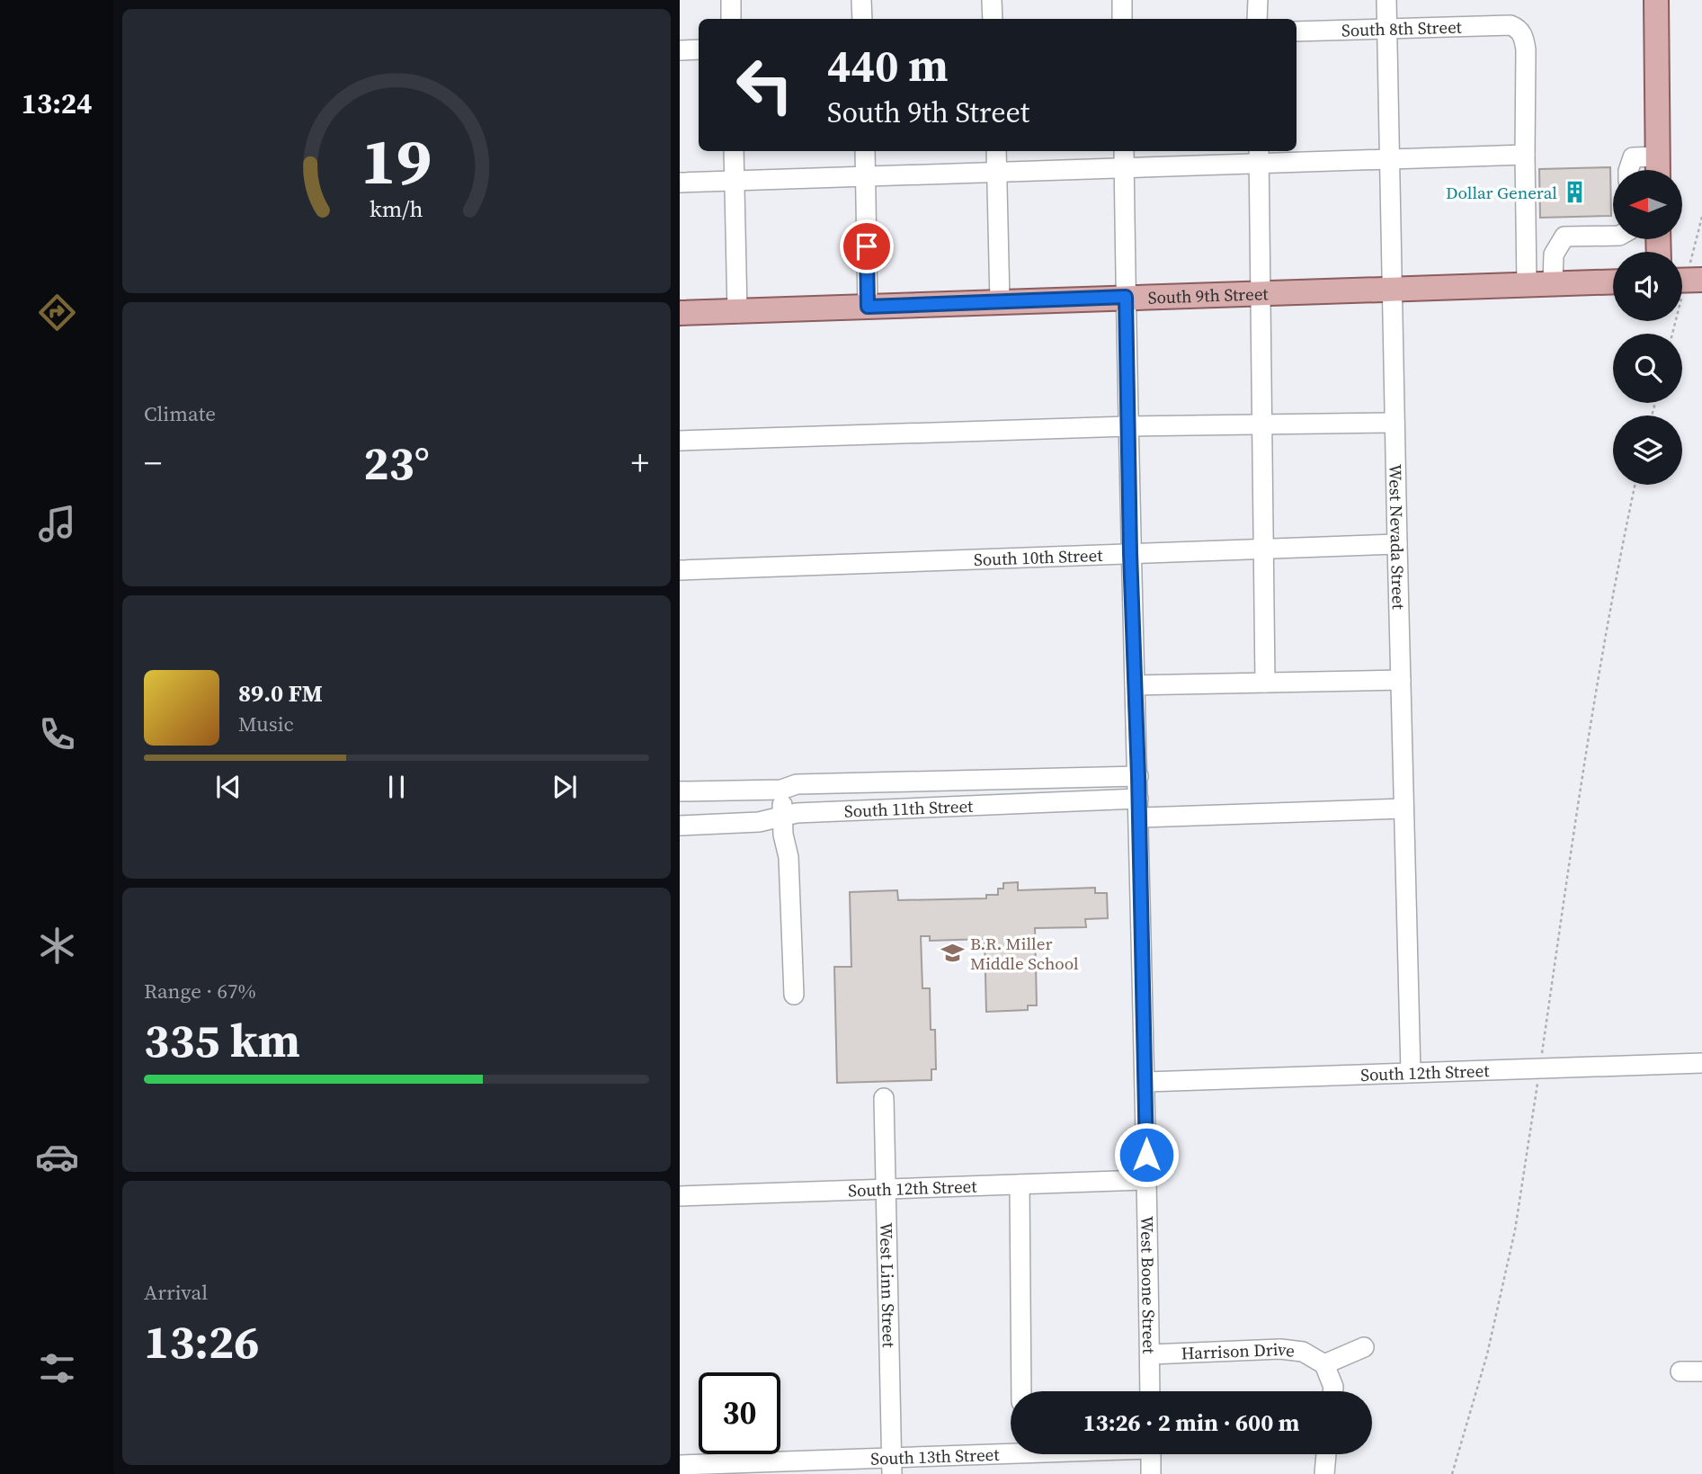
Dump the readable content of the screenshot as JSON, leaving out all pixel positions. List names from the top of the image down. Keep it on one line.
{"streets":{"main road":["South 9th Street"],"street":["South 8th Street","West Nevada Street","South 10th Street","South 11th Street","South 12th Street","West Boone Street","West Linn Street","Harrison Drive","South 13th Street"]},"crossings":[["South 8th Street","West Nevada Street"],["South 9th Street","West Nevada Street"],["South 9th Street","West Boone Street"],["West Nevada Street","South 10th Street"],["West Nevada Street","South 11th Street"],["West Nevada Street","South 12th Street"],["South 10th Street","West Boone Street"],["South 11th Street","West Boone Street"],["South 12th Street","West Boone Street"],["South 12th Street","West Linn Street"],["West Boone Street","Harrison Drive"],["West Linn Street","South 13th Street"]],"places":{"building":["Dollar General"],"school or university":["B.R. Miller Middle School"]},"north":"left","page":{"tabs":"13:24","turn":["440 m","South 9th Street"],"tile":["Climate",["Range · 67%","335 km"],["Arrival","13:26"]],"heat":["−","23°","+"],"song":["89.0 FM","Music"],"limit":"30","trip":"13:26 · 2 min · 600 m","gauge":["19","km/h"]}}
